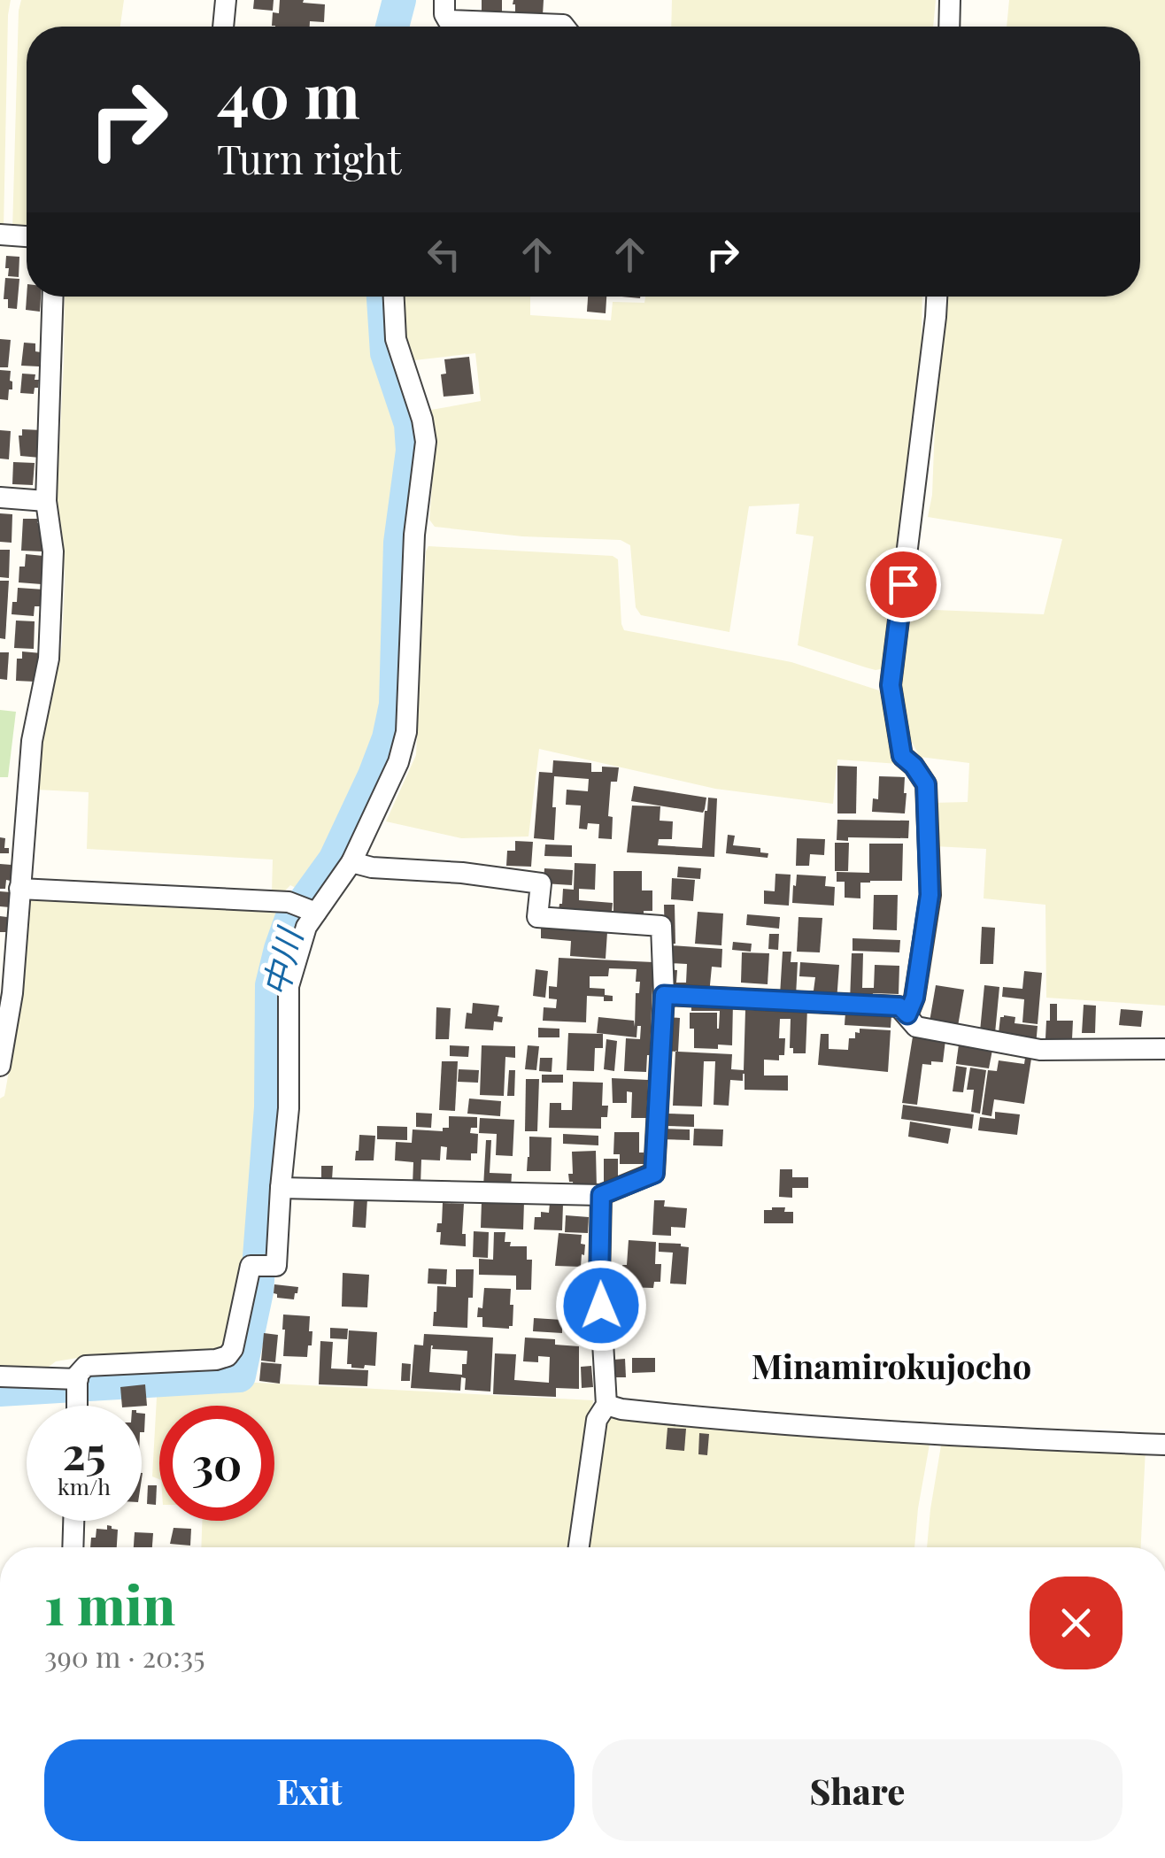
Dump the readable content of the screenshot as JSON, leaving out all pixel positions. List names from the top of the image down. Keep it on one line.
{"districts":["Minamirokujocho"],"water":["中川"],"page":{"turn":["40 m","Turn right"],"speed":"25 km/h","limit":"30","heading":["1 min","390 m · 20:35"],"buttons":["Exit","Share"]}}
